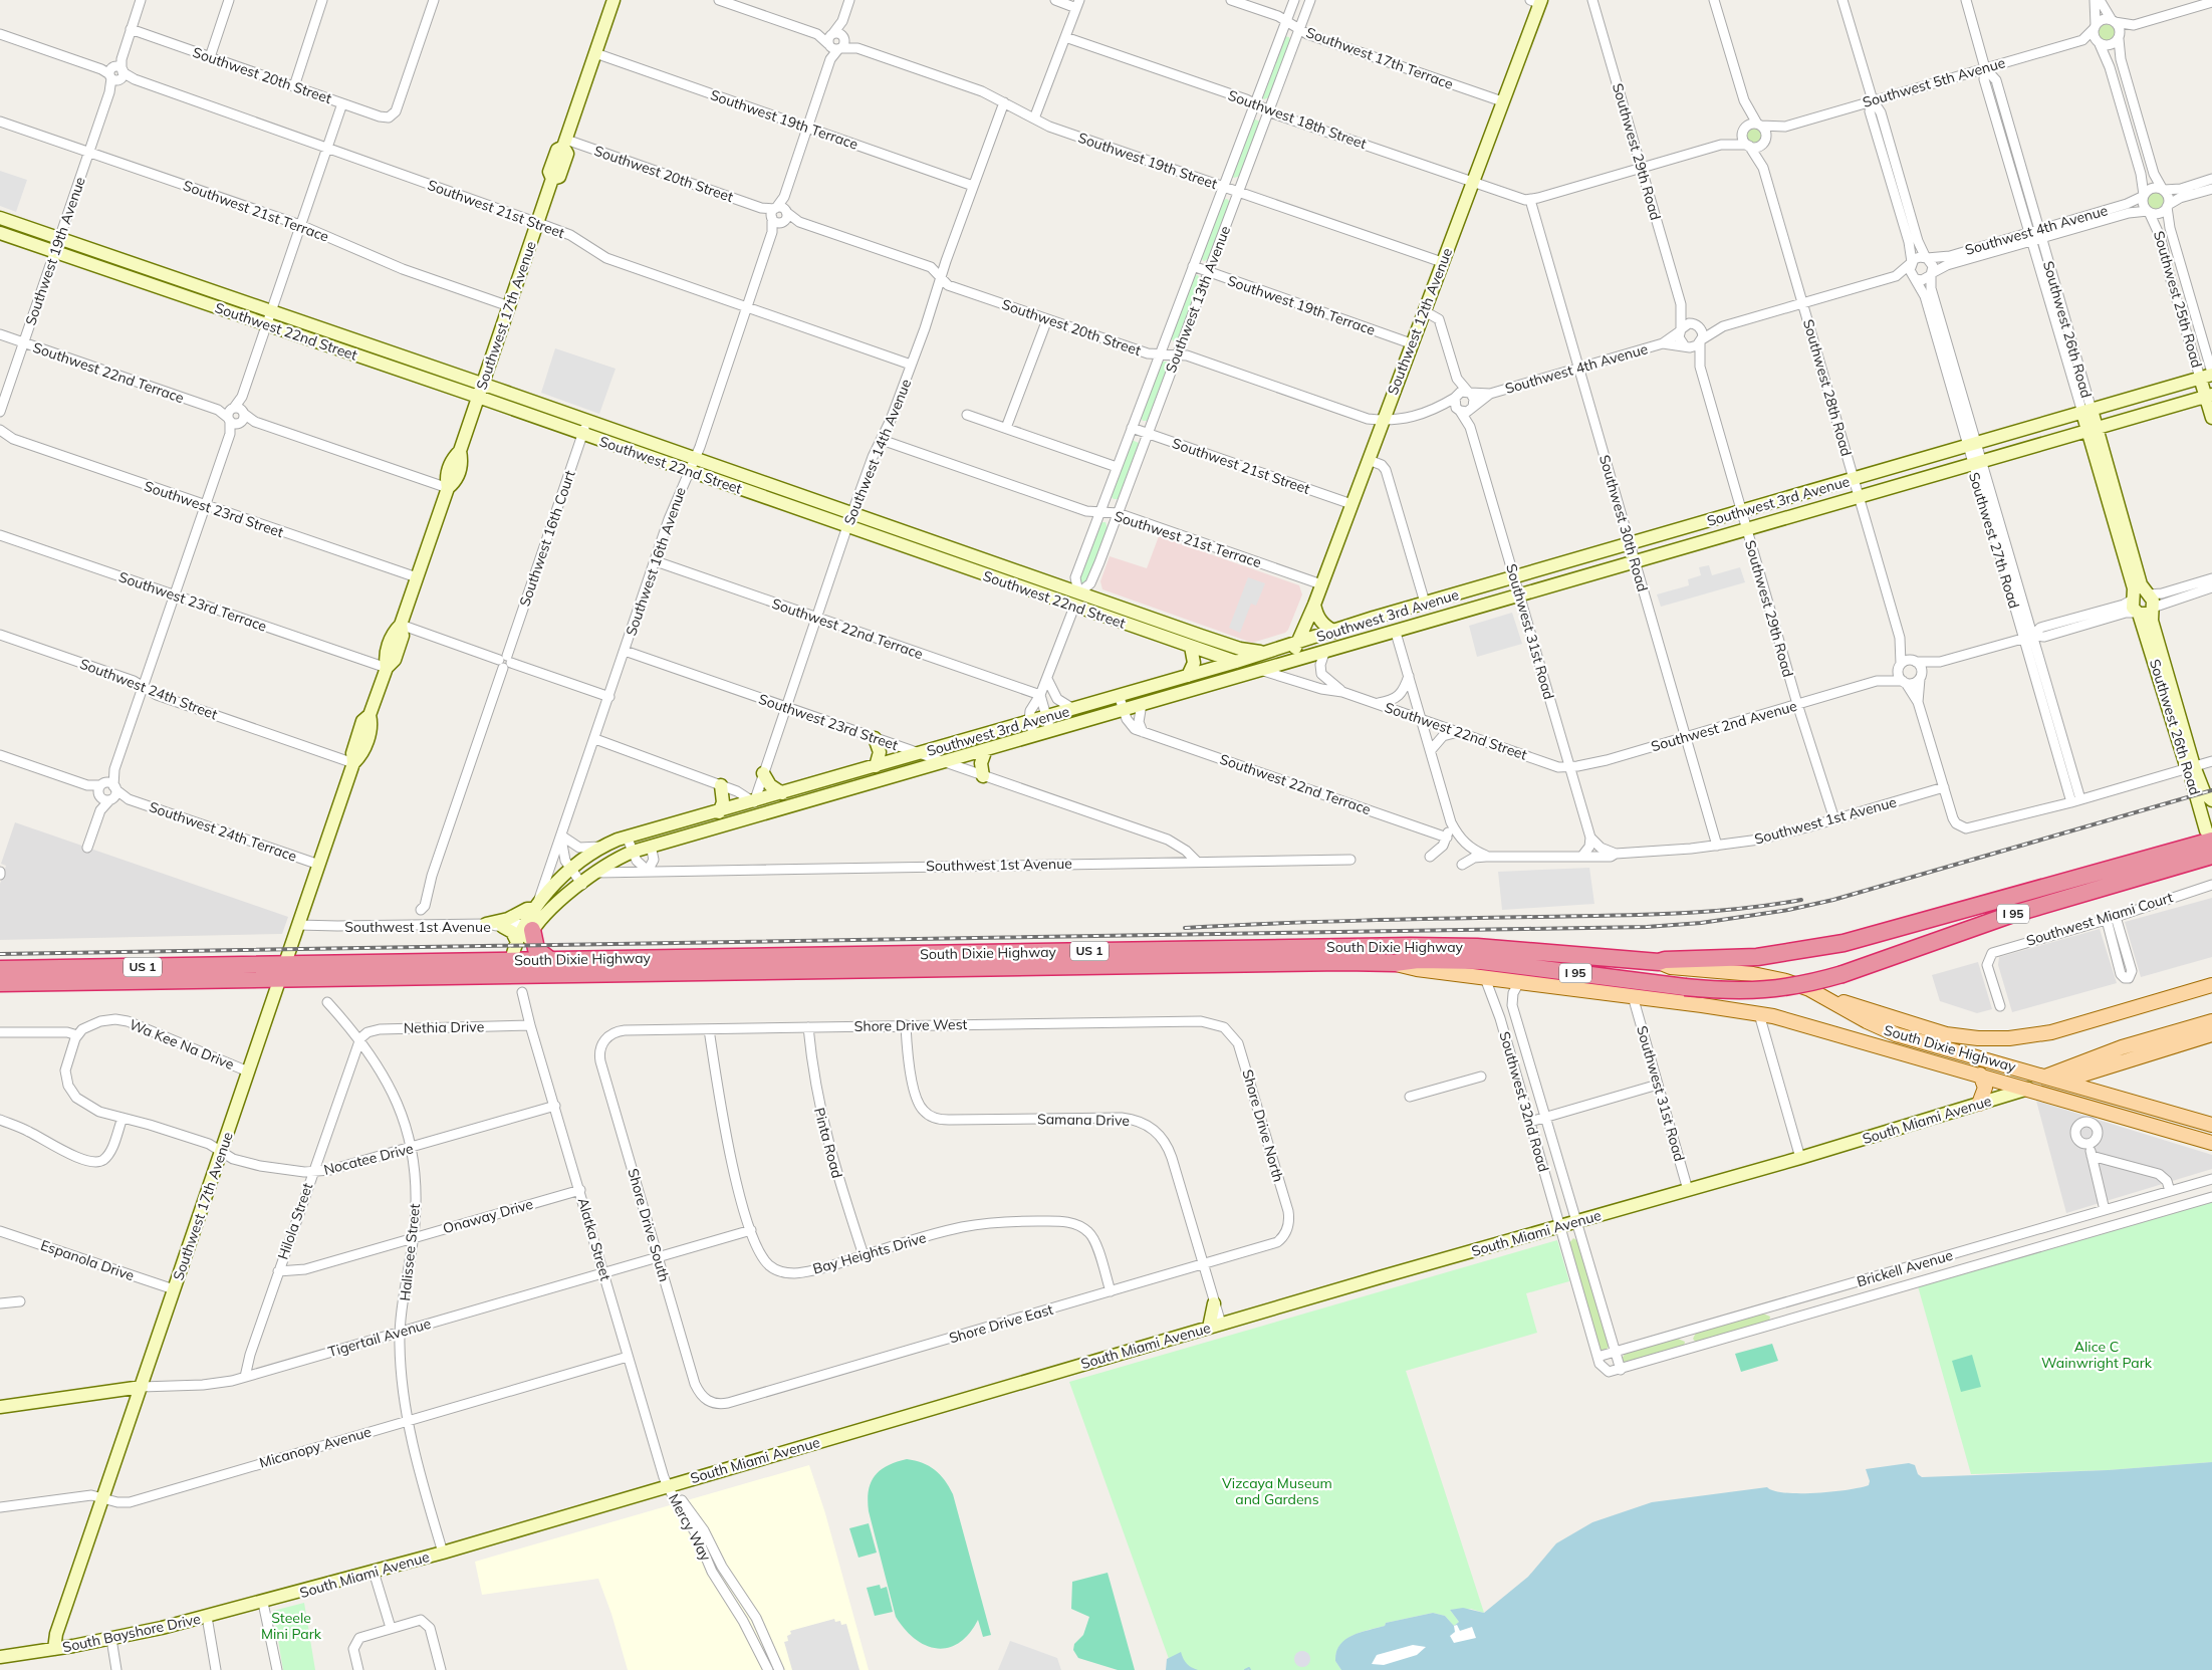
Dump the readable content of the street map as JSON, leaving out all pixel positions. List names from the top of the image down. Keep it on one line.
{"streets":{"highway":["I 95","South Dixie Highway","US 1"],"main road":["Southwest 13th Avenue","Southwest 25th Road","Southwest 17th Avenue","Southwest 12th Avenue","Southwest 26th Road","Southwest 22nd Street","Southwest 3rd Avenue","Southwest 16th Avenue","South Miami Avenue","Tigertail Avenue","South Bayshore Drive"],"street":["Southwest 17th Terrace","Southwest 20th Street","Southwest 5th Avenue","Southwest 19th Terrace","Southwest 18th Street","Southwest 29th Road","Southwest 19th Street","Southwest 21st Street","Southwest 21st Terrace","Southwest 4th Avenue","Southwest 19th Avenue","Southwest 22nd Terrace","Southwest 28th Road","Southwest 14th Avenue","Southwest 23rd Street","Southwest 30th Road","Southwest 16th Court","Southwest 27th Road","Southwest 23rd Terrace","Southwest 31st Road","Southwest 24th Street","Southwest 2nd Avenue","Southwest 1st Avenue","Southwest 24th Terrace","Southwest Miami Court","Shore Drive West","Nethia Drive","Wa Kee Na Drive","Southwest 32nd Road","Samana Drive","Shore Drive North","Pinta Road","Nocatee Drive","Onaway Drive","Hilola Street","Shore Drive South","Alatka Street","Halissee Street","Bay Heights Drive","Espanola Drive","Brickell Avenue","Shore Drive East","Micanopy Avenue","Mercy Way"]},"crossings":[["Southwest 17th Terrace","Southwest 13th Avenue"],["Southwest 17th Terrace","Southwest 12th Avenue"],["Southwest 20th Street","Southwest 19th Avenue"],["Southwest 20th Street","Southwest 13th Avenue"],["Southwest 20th Street","Southwest 17th Avenue"],["Southwest 20th Street","Southwest 12th Avenue"],["Southwest 20th Street","Southwest 14th Avenue"],["Southwest 20th Street","Southwest 16th Avenue"],["Southwest 5th Avenue","Southwest 26th Road"],["Southwest 5th Avenue","Southwest 28th Road"],["Southwest 19th Terrace","Southwest 13th Avenue"],["Southwest 19th Terrace","Southwest 17th Avenue"],["Southwest 19th Terrace","Southwest 12th Avenue"],["Southwest 19th Terrace","Southwest 14th Avenue"],["Southwest 18th Street","Southwest 13th Avenue"],["Southwest 18th Street","Southwest 12th Avenue"],["Southwest 18th Street","Southwest 30th Road"],["Southwest 29th Road","Southwest 4th Avenue"],["Southwest 29th Road","Southwest 3rd Avenue"],["Southwest 29th Road","Southwest 2nd Avenue"],["Southwest 29th Road","Southwest 1st Avenue"],["Southwest 19th Street","Southwest 13th Avenue"],["Southwest 19th Street","Southwest 12th Avenue"],["Southwest 19th Street","Southwest 14th Avenue"],["Southwest 21st Street","Southwest 19th Avenue"],["Southwest 21st Street","Southwest 13th Avenue"],["Southwest 21st Street","Southwest 17th Avenue"],["Southwest 21st Street","Southwest 12th Avenue"],["Southwest 21st Street","Southwest 14th Avenue"],["Southwest 21st Street","Southwest 16th Avenue"],["Southwest 21st Terrace","Southwest 19th Avenue"],["Southwest 21st Terrace","Southwest 13th Avenue"],["Southwest 21st Terrace","Southwest 17th Avenue"],["Southwest 21st Terrace","Southwest 12th Avenue"],["Southwest 21st Terrace","Southwest 14th Avenue"],["Southwest 4th Avenue","Southwest 25th Road"],["Southwest 4th Avenue","Southwest 26th Road"],["Southwest 4th Avenue","Southwest 30th Road"],["Southwest 4th Avenue","Southwest 27th Road"],["Southwest 4th Avenue","Southwest 31st Road"],["Southwest 19th Avenue","Southwest 22nd Street"],["Southwest 19th Avenue","Southwest 22nd Terrace"],["Southwest 13th Avenue","Southwest 22nd Street"],["Southwest 13th Avenue","Southwest 22nd Terrace"],["Southwest 13th Avenue","Southwest 3rd Avenue"],["Southwest 25th Road","Southwest 3rd Avenue"],["Southwest 17th Avenue","Southwest 22nd Street"],["Southwest 17th Avenue","Southwest 22nd Terrace"],["Southwest 17th Avenue","Southwest 23rd Street"],["Southwest 17th Avenue","Southwest 23rd Terrace"],["Southwest 17th Avenue","Southwest 24th Street"],["Southwest 17th Avenue","Southwest 1st Avenue"],["Southwest 17th Avenue","Southwest 24th Terrace"],["Southwest 17th Avenue","South Dixie Highway"],["Southwest 17th Avenue","Wa Kee Na Drive"],["Southwest 17th Avenue","Nocatee Drive"],["Southwest 17th Avenue","Espanola Drive"],["Southwest 17th Avenue","Tigertail Avenue"],["Southwest 17th Avenue","Micanopy Avenue"],["Southwest 17th Avenue","South Bayshore Drive"],["Southwest 12th Avenue","Southwest 3rd Avenue"],["Southwest 26th Road","Southwest 3rd Avenue"],["Southwest 26th Road","I 95"],["Southwest 22nd Street","Southwest 14th Avenue"],["Southwest 22nd Street","Southwest 3rd Avenue"],["Southwest 22nd Street","Southwest 16th Court"],["Southwest 22nd Street","Southwest 16th Avenue"],["Southwest 22nd Street","Southwest 31st Road"],["Southwest 22nd Street","Southwest 2nd Avenue"],["Southwest 22nd Terrace","Southwest 14th Avenue"],["Southwest 22nd Terrace","Southwest 3rd Avenue"],["Southwest 22nd Terrace","Southwest 16th Avenue"],["Southwest 28th Road","Southwest 3rd Avenue"],["Southwest 28th Road","Southwest 2nd Avenue"],["Southwest 14th Avenue","Southwest 3rd Avenue"],["Southwest 14th Avenue","Southwest 23rd Street"],["Southwest 3rd Avenue","Southwest 23rd Street"],["Southwest 3rd Avenue","Southwest 30th Road"],["Southwest 3rd Avenue","Southwest 27th Road"],["Southwest 3rd Avenue","Southwest 16th Avenue"],["Southwest 3rd Avenue","Southwest 31st Road"],["Southwest 3rd Avenue","Southwest 1st Avenue"],["Southwest 23rd Street","Southwest 16th Avenue"],["Southwest 23rd Street","Southwest 1st Avenue"],["Southwest 30th Road","Southwest 2nd Avenue"],["Southwest 30th Road","Southwest 1st Avenue"],["Southwest 16th Court","Southwest 1st Avenue"],["Southwest 16th Avenue","Southwest 1st Avenue"],["Southwest 16th Avenue","South Dixie Highway"],["Southwest 31st Road","Southwest 2nd Avenue"],["Southwest 31st Road","South Dixie Highway"],["Southwest 31st Road","South Miami Avenue"],["I 95","South Dixie Highway"],["South Dixie Highway","Southwest 32nd Road"],["South Dixie Highway","South Miami Avenue"],["Shore Drive West","Samana Drive"],["Shore Drive West","Shore Drive North"],["Shore Drive West","Pinta Road"],["Shore Drive West","Shore Drive South"],["Shore Drive West","Bay Heights Drive"],["Nethia Drive","Hilola Street"],["Nethia Drive","Alatka Street"],["Nethia Drive","Halissee Street"],["Wa Kee Na Drive","Nocatee Drive"],["Southwest 32nd Road","South Miami Avenue"],["Southwest 32nd Road","Brickell Avenue"],["Samana Drive","Shore Drive East"],["South Miami Avenue","Alatka Street"],["South Miami Avenue","Halissee Street"],["South Miami Avenue","Mercy Way"],["South Miami Avenue","South Bayshore Drive"],["Shore Drive North","Shore Drive East"],["Pinta Road","Bay Heights Drive"],["Nocatee Drive","Hilola Street"],["Nocatee Drive","Alatka Street"],["Nocatee Drive","Halissee Street"],["Onaway Drive","Hilola Street"],["Onaway Drive","Alatka Street"],["Onaway Drive","Halissee Street"],["Hilola Street","Halissee Street"],["Hilola Street","Tigertail Avenue"],["Shore Drive South","Shore Drive East"],["Shore Drive South","Tigertail Avenue"],["Alatka Street","Tigertail Avenue"],["Alatka Street","Micanopy Avenue"],["Alatka Street","Mercy Way"],["Halissee Street","Tigertail Avenue"],["Halissee Street","Micanopy Avenue"],["Bay Heights Drive","Shore Drive East"],["Bay Heights Drive","Tigertail Avenue"]],"parks":["Alice C Wainwright Park","Vizcaya Museum and Gardens","Steele Mini Park"]}
